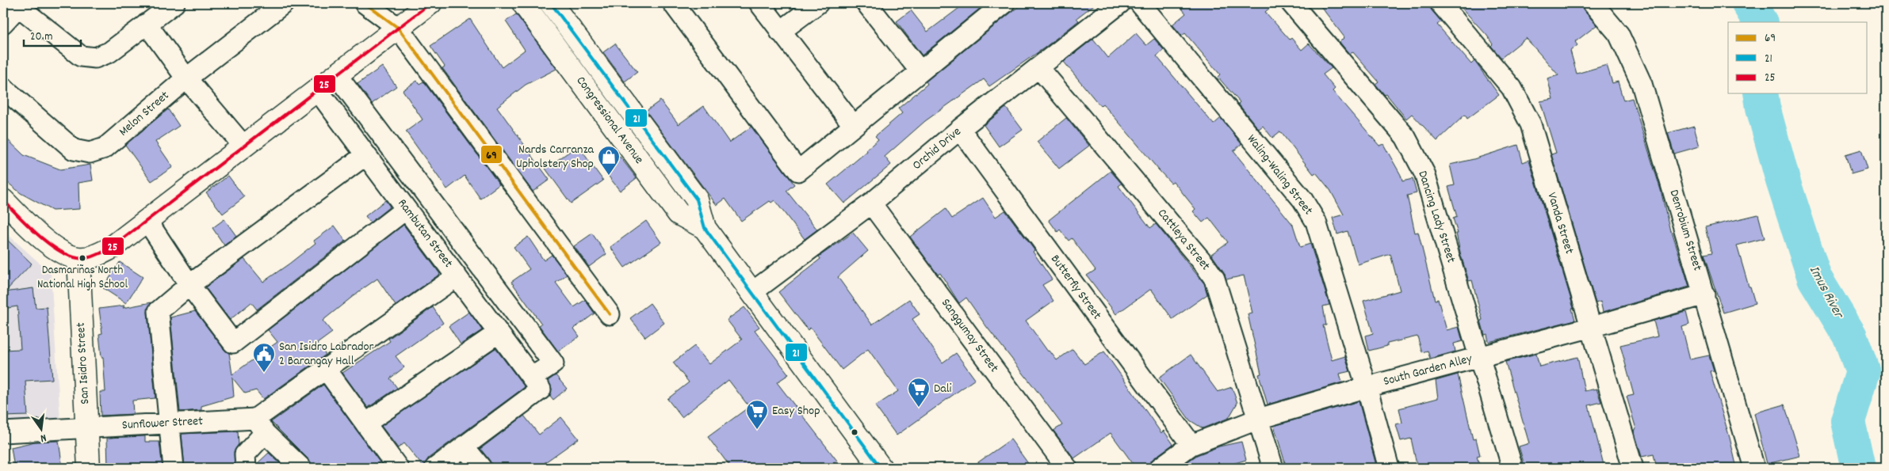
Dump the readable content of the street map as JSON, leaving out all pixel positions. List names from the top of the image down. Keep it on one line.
{"streets":{"main road":["Congressional Avenue","San Isidro Street"],"street":["Melon Street","Orchid Drive","Waling-Waling Street","Dancing Lady Street","Vanda Street","Denrobium Street","Rambutan Street","Cattleya Street","Butterfly Street","Sanggumay Street","South Garden Alley","Sunflower Street"]},"crossings":[["Congressional Avenue","Orchid Drive"],["Orchid Drive","Cattleya Street"],["Orchid Drive","Butterfly Street"],["Orchid Drive","Sanggumay Street"],["Waling-Waling Street","South Garden Alley"],["Dancing Lady Street","South Garden Alley"],["Vanda Street","South Garden Alley"],["Denrobium Street","South Garden Alley"],["Cattleya Street","South Garden Alley"],["Butterfly Street","South Garden Alley"],["San Isidro Street","Sunflower Street"]],"water":["Imus River"],"places":{"shop":["Nards Carranza Upholstery Shop"],"other":["Dasmariñas North National High School"],"public building":["San Isidro Labrador 2 Barangay Hall"],"supermarket":["Dali","Easy Shop"]},"lines":["transit line 69","transit line 21","transit line 25"],"legend":["69","21","25"],"scale_bar":"20 m","north":"bottom"}
